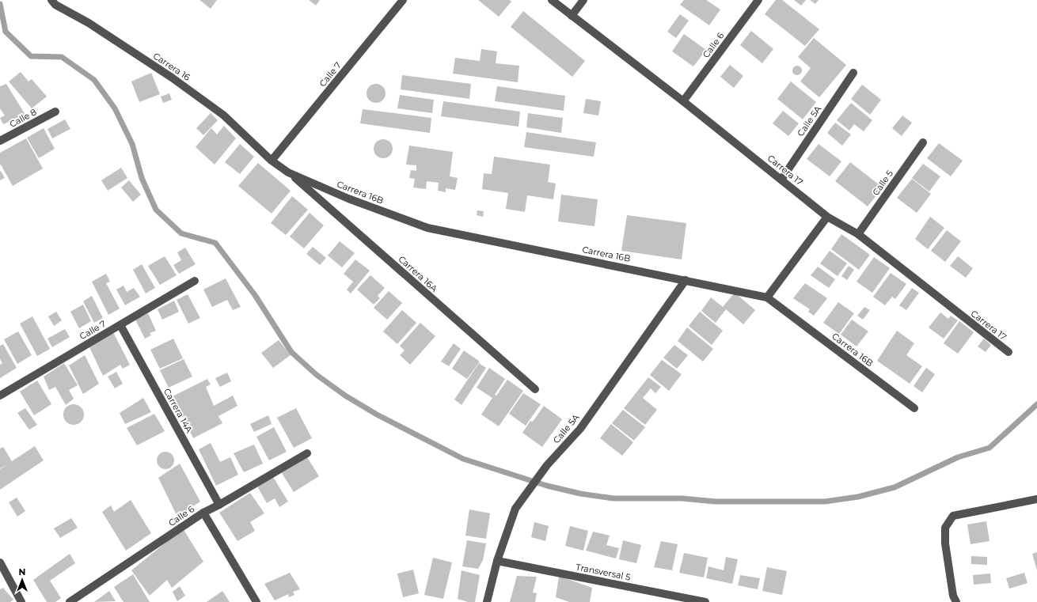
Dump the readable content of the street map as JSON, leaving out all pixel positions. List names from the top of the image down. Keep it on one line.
{"streets":{"street":["Calle 6","Carrera 16","Calle 7","Calle 8","Calle 5A","Carrera 17","Calle 5","Carrera 16B","Carrera 16A","Carrera 14A","Transversal 5"]},"crossings":[["Calle 6","Carrera 17"],["Calle 6","Carrera 14A"],["Carrera 16","Calle 7"],["Carrera 16","Carrera 16B"],["Calle 7","Carrera 16B"],["Calle 7","Carrera 14A"],["Calle 5A","Carrera 17"],["Calle 5A","Carrera 16B"],["Calle 5A","Transversal 5"],["Carrera 17","Calle 5"],["Carrera 16B","Carrera 16A"]],"north":"top"}
